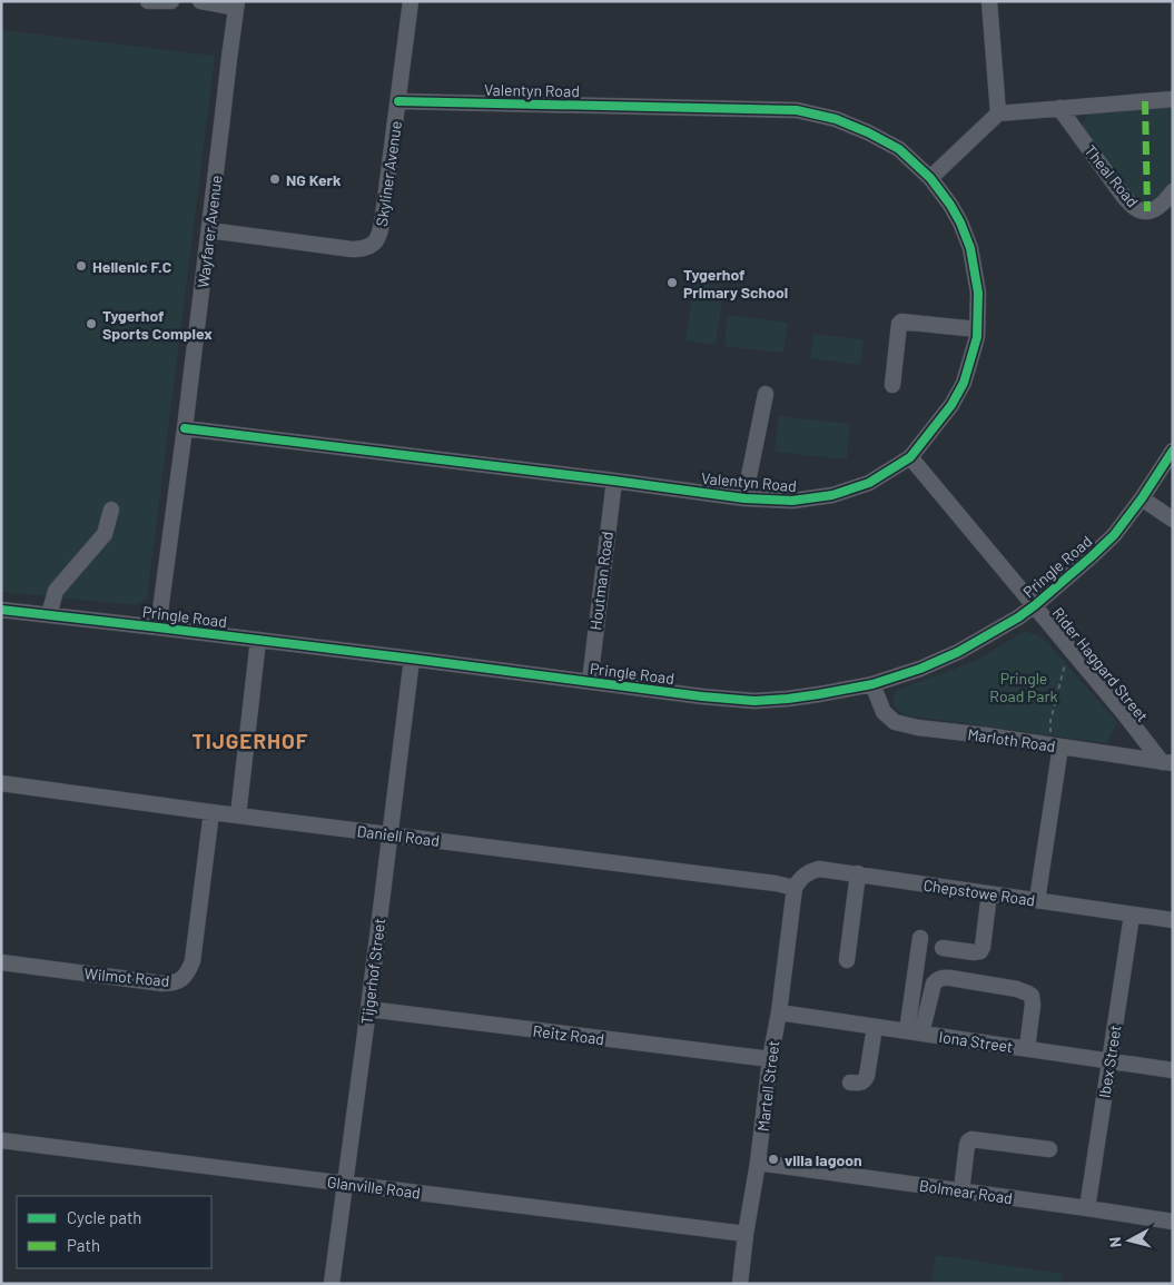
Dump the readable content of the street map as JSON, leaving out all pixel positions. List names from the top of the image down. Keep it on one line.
{"streets":{"street":["Valentyn Road","Skyliner Avenue","Theal Road","Wayfarer Avenue","Pringle Road","Houtman Road","Rider Haggard Street","Marloth Road","Daniell Road","Chepstowe Road","Tijgerhof Street","Wilmot Road","Reitz Road","Iona Street","Ibex Street","Martell Street","Glanville Road","Bolmear Road"]},"crossings":[["Valentyn Road","Skyliner Avenue"],["Valentyn Road","Wayfarer Avenue"],["Valentyn Road","Houtman Road"],["Valentyn Road","Rider Haggard Street"],["Skyliner Avenue","Wayfarer Avenue"],["Wayfarer Avenue","Pringle Road"],["Pringle Road","Houtman Road"],["Pringle Road","Rider Haggard Street"],["Pringle Road","Marloth Road"],["Pringle Road","Tijgerhof Street"],["Rider Haggard Street","Marloth Road"],["Daniell Road","Chepstowe Road"],["Daniell Road","Tijgerhof Street"],["Daniell Road","Wilmot Road"],["Daniell Road","Martell Street"],["Chepstowe Road","Ibex Street"],["Chepstowe Road","Martell Street"],["Tijgerhof Street","Reitz Road"],["Tijgerhof Street","Glanville Road"],["Reitz Road","Martell Street"],["Iona Street","Ibex Street"],["Iona Street","Martell Street"],["Ibex Street","Bolmear Road"],["Martell Street","Glanville Road"],["Martell Street","Bolmear Road"]],"districts":["TIJGERHOF"],"parks":["Pringle Road Park"],"places":["NG Kerk","Hellenic F.C","Tygerhof Primary School","Tygerhof Sports Complex","villa lagoon"],"legend":["Cycle path","Path"],"north":"left"}
